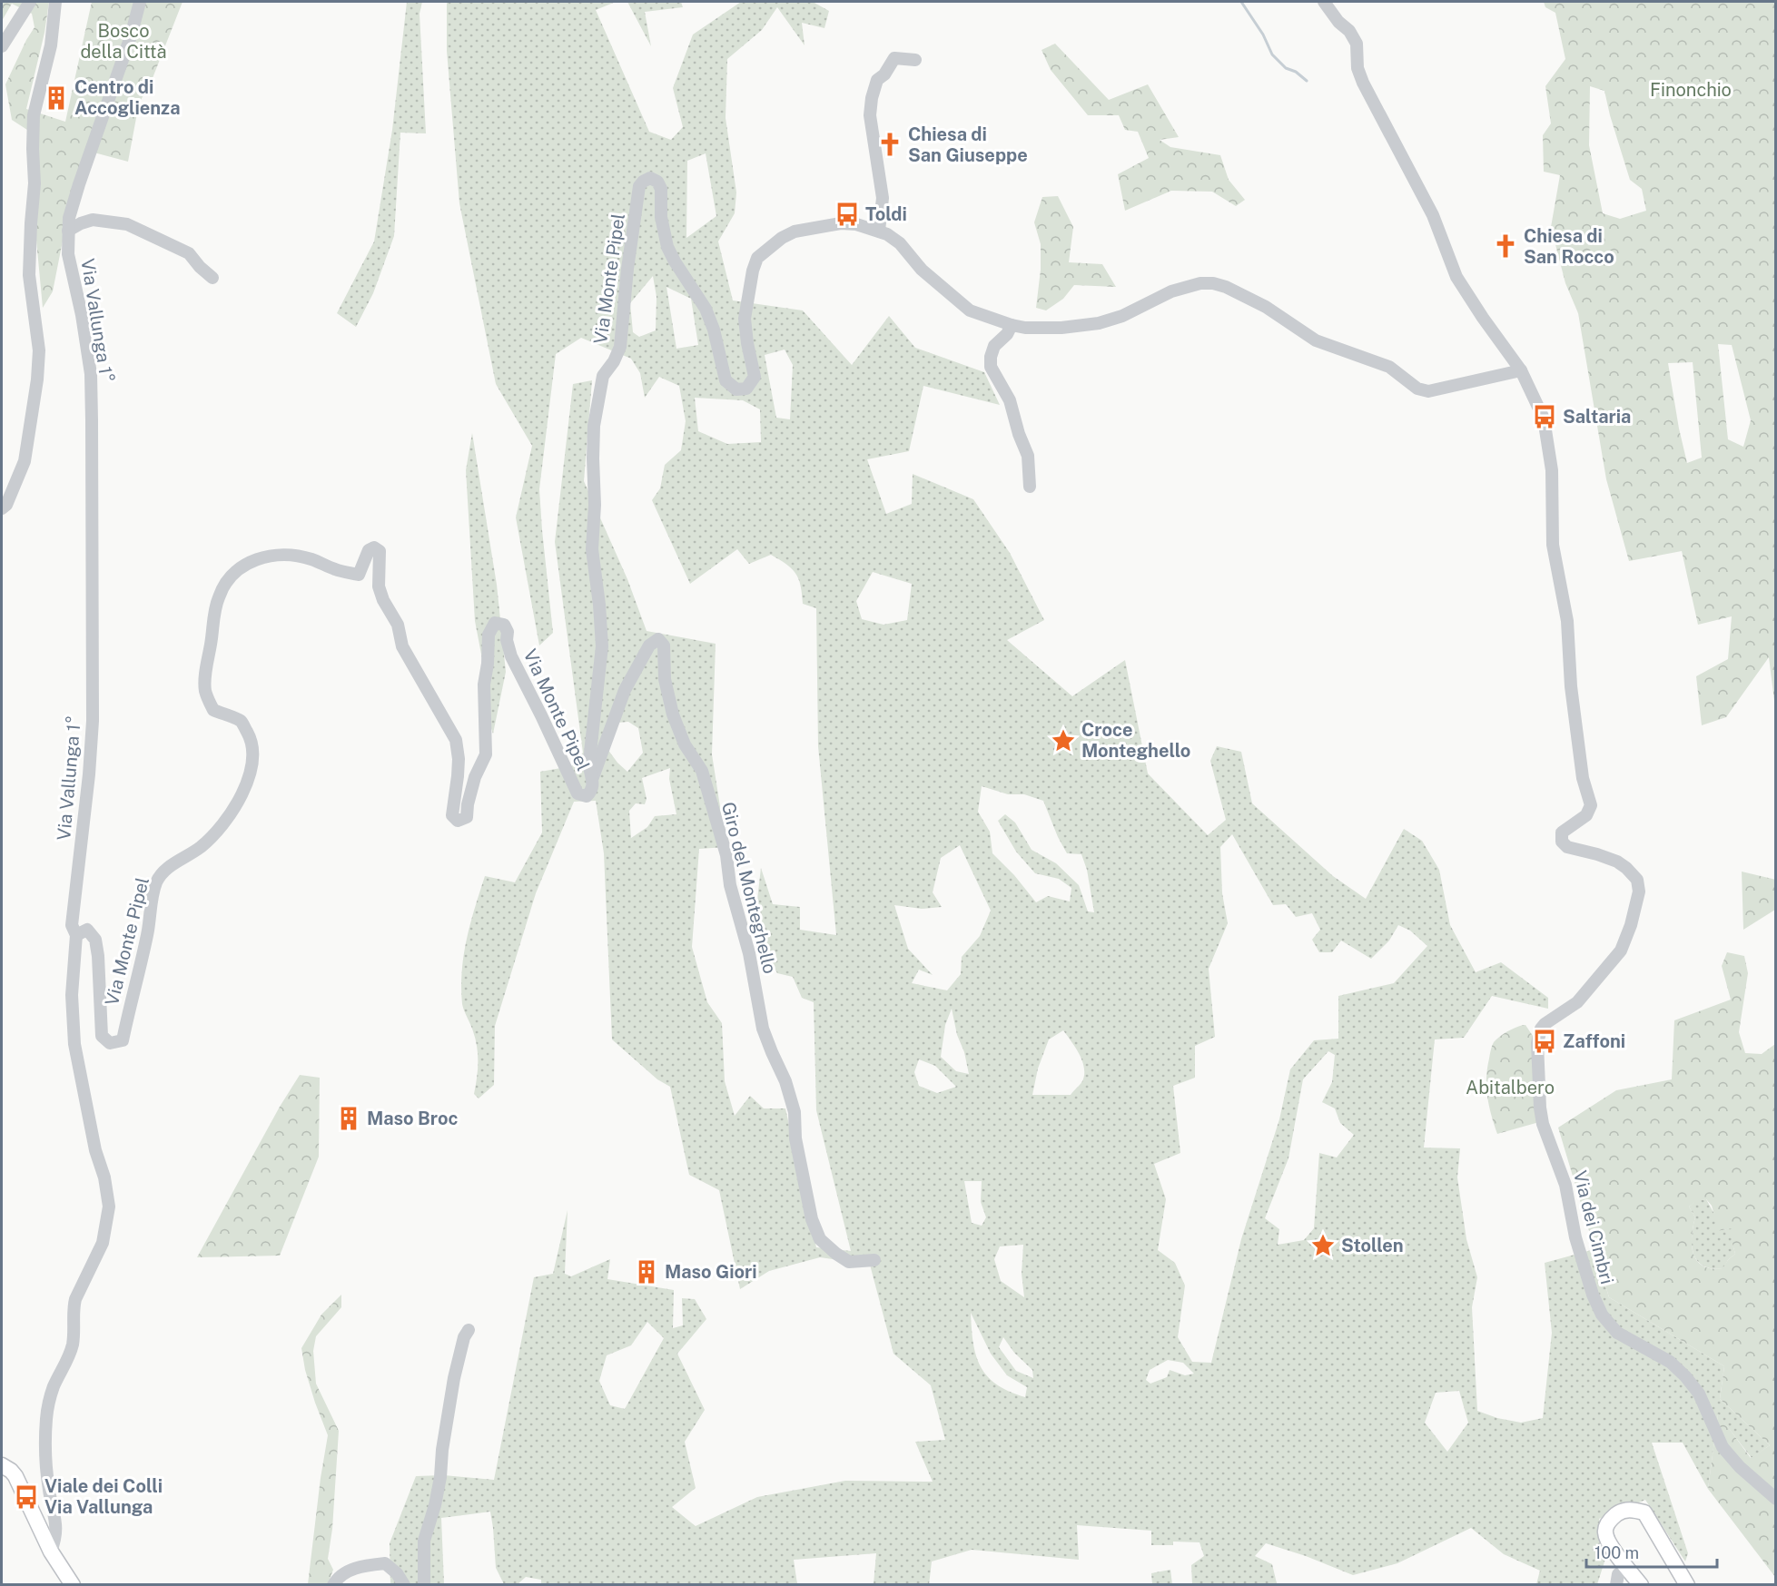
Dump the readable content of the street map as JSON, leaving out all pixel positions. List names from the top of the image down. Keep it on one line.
{"streets":{"street":["Via Monte Pipel","Via Vallunga 1°","Giro del Monteghello","Via dei Cimbri"]},"crossings":[["Via Monte Pipel","Via Vallunga 1°"],["Via Monte Pipel","Giro del Monteghello"]],"parks":["Bosco della Città","Finonchio","Abitalbero"],"places":{"building":["Centro di Accoglienza","Maso Broc","Maso Giori"],"church":["Chiesa di San Giuseppe","Chiesa di San Rocco"],"bus stop":["Toldi","Saltaria","Zaffoni","Viale dei Colli Via Vallunga"],"place":["Croce Monteghello","Stollen"]},"scale_bar":"100 m"}
